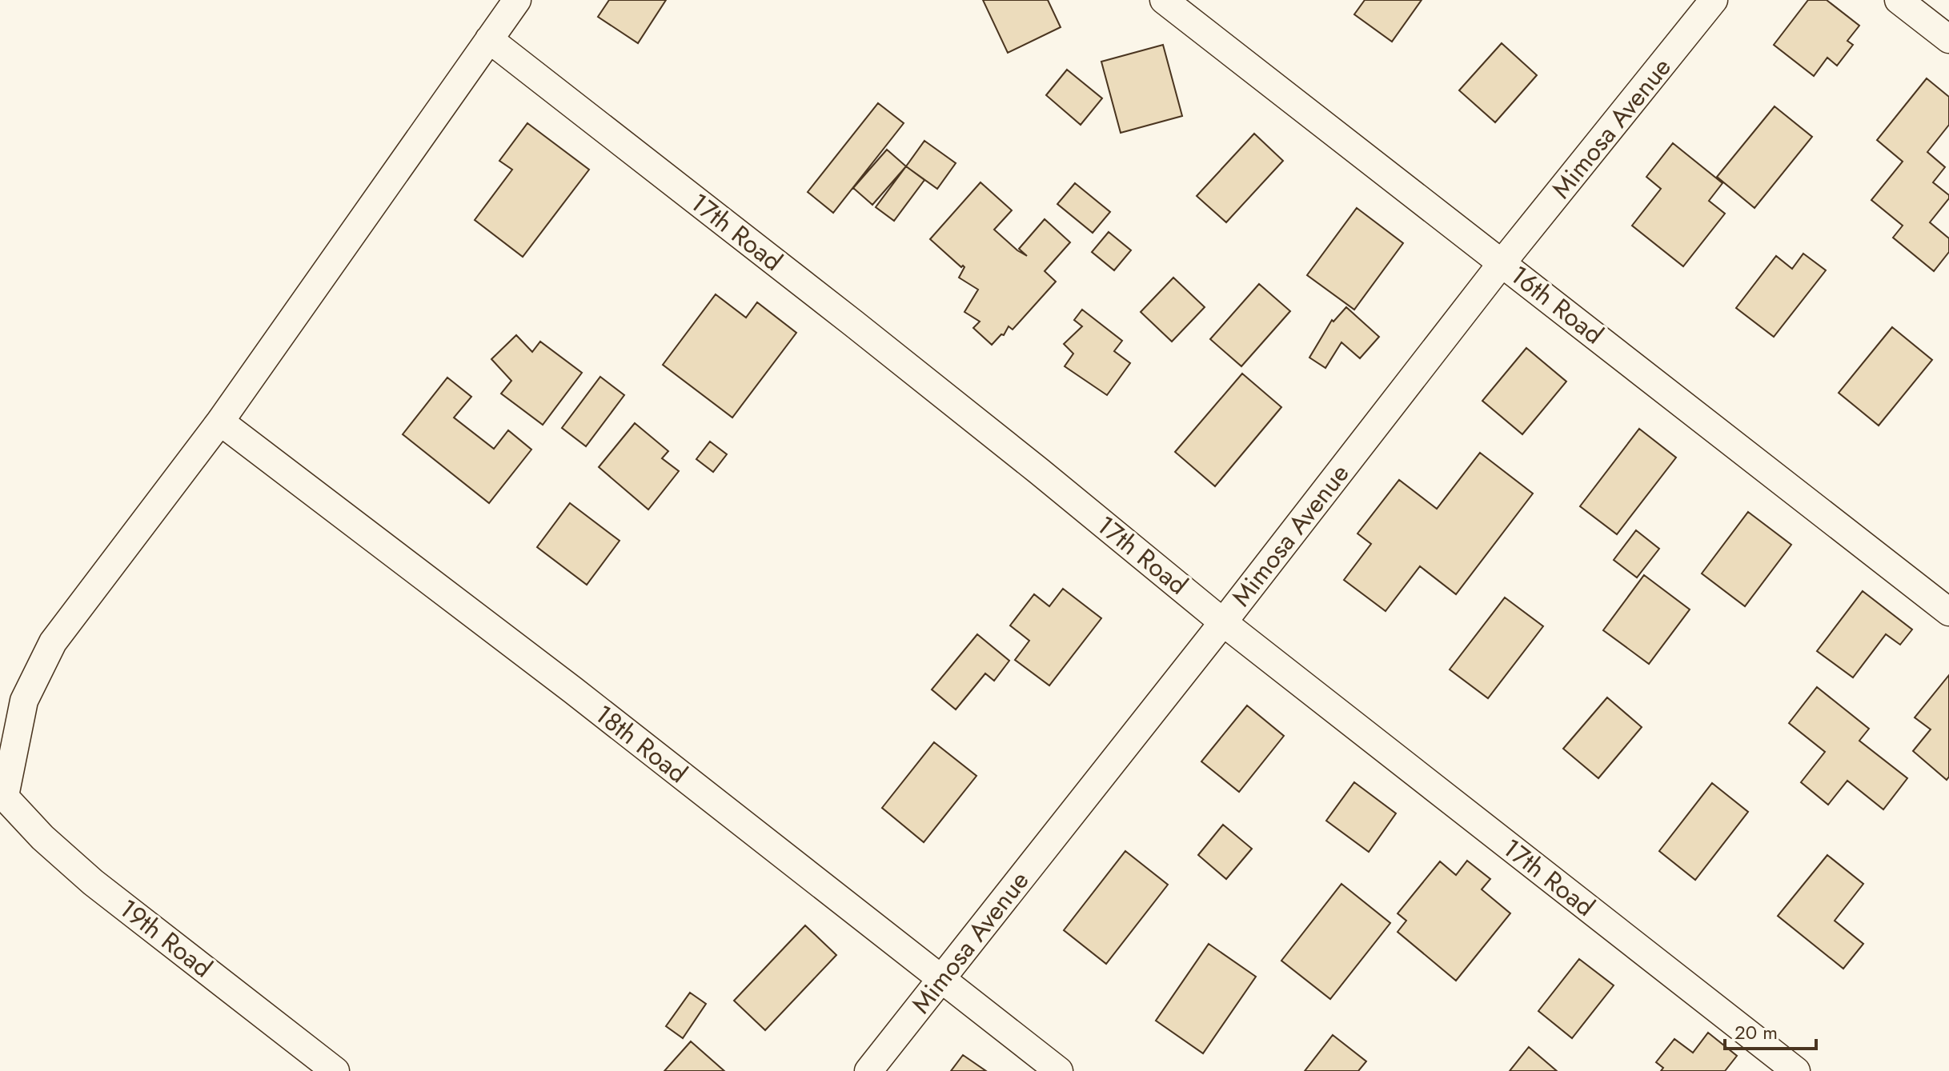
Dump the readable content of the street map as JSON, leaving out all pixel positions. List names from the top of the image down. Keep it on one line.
{"streets":{"street":["Mimosa Avenue","17th Road","16th Road","18th Road","19th Road"]},"crossings":[["Mimosa Avenue","17th Road"],["Mimosa Avenue","16th Road"],["Mimosa Avenue","18th Road"]],"scale_bar":"20 m"}
